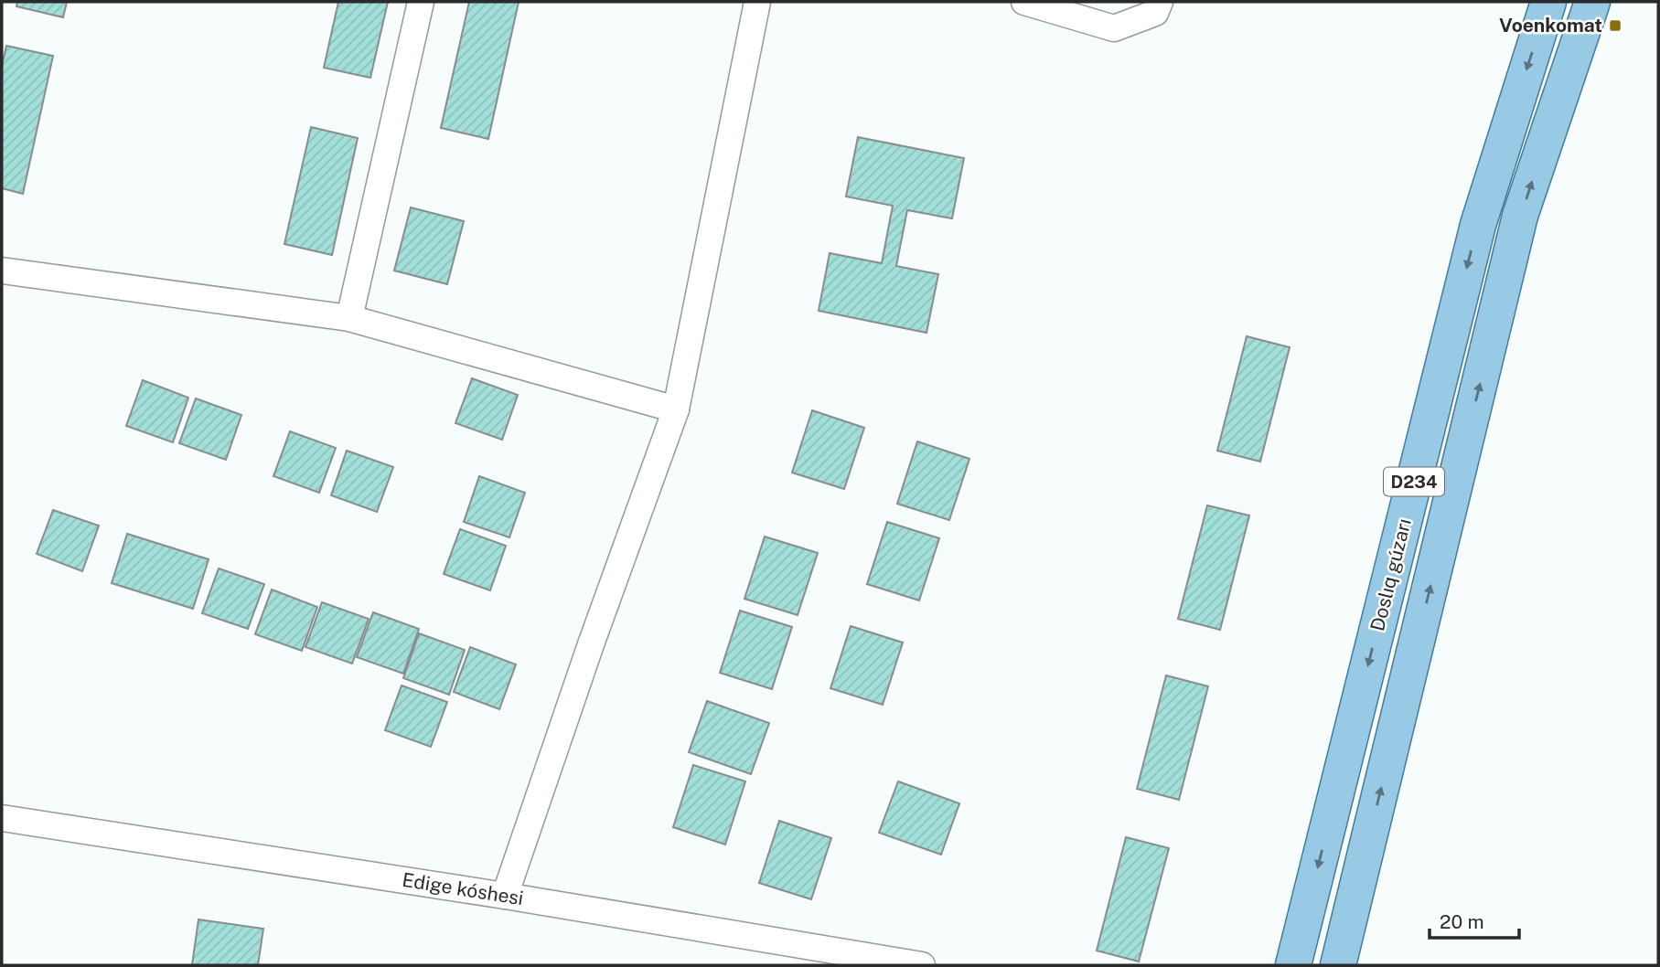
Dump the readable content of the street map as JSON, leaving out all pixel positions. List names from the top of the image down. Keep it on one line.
{"streets":{"main road":["D234","Doslıq gúzarı"],"street":["Edige kóshesi"]},"places":{"transit":["Voenkomat"]},"scale_bar":"20 m"}
